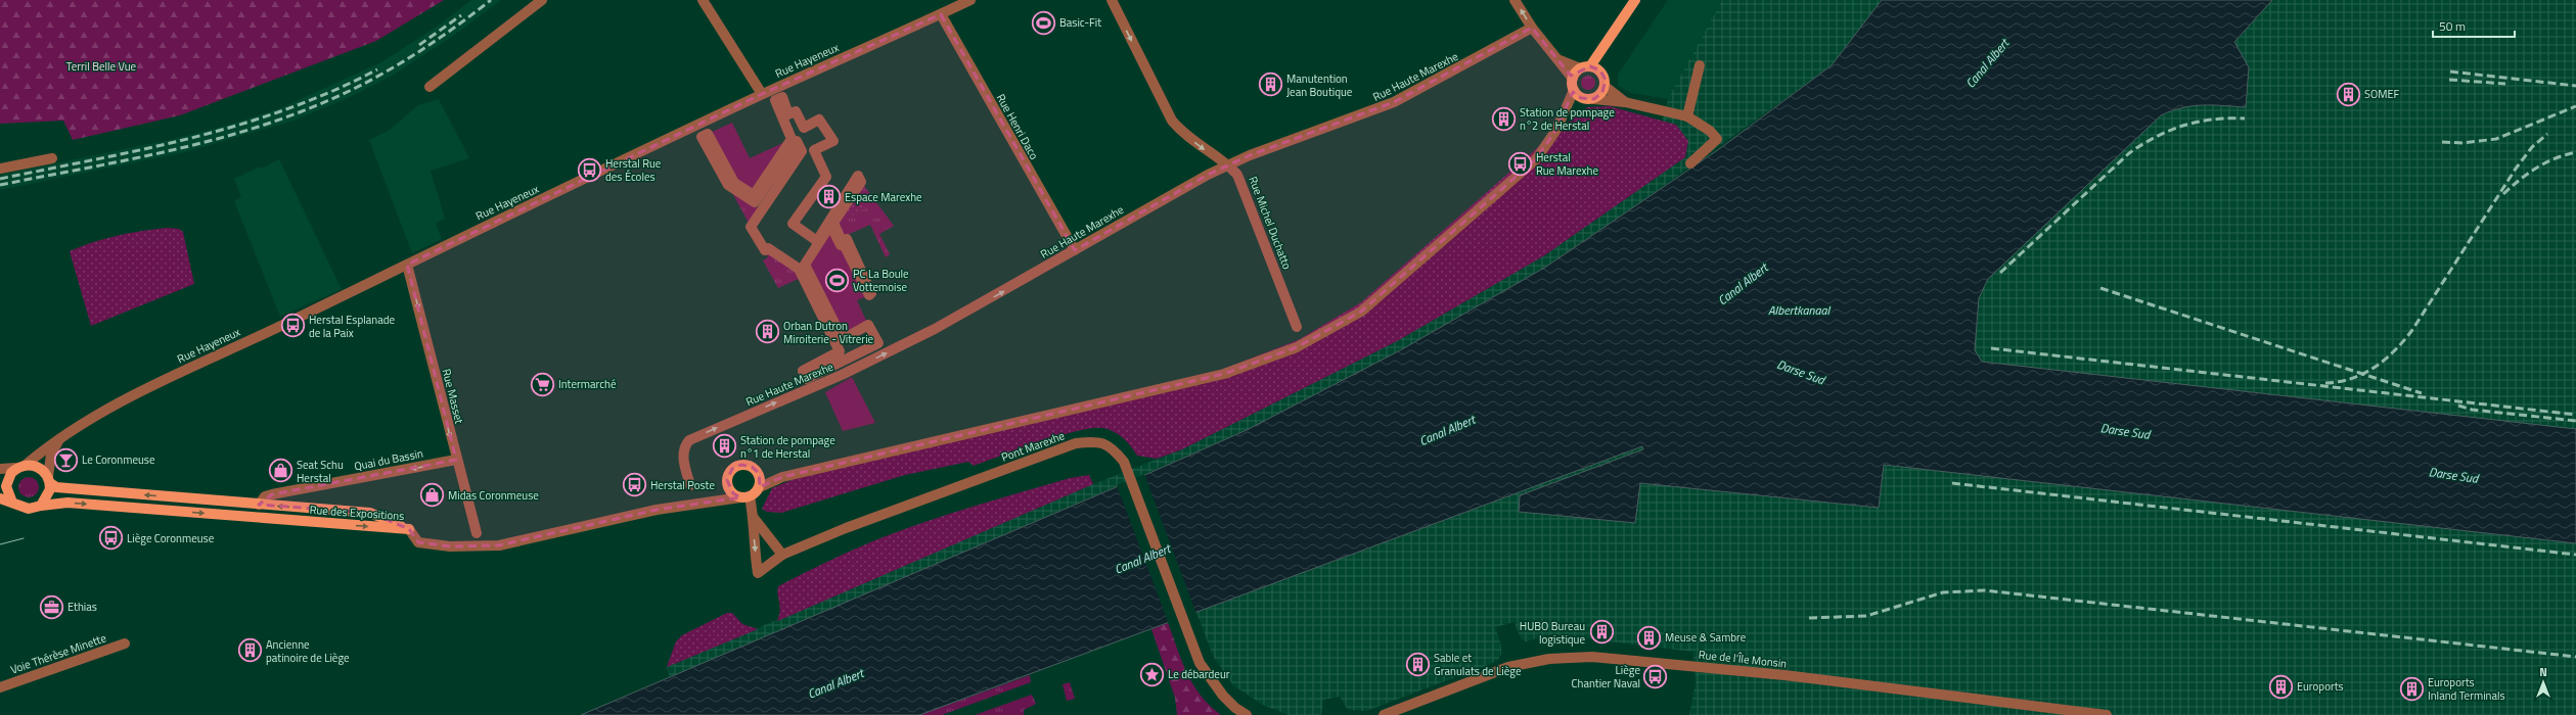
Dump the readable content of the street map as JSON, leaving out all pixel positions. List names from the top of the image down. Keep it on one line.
{"streets":{"main road":["Rue des Expositions"],"street":["Rue Hayeneux","Rue Haute Marexhe","Rue Henri Daco","Rue Michel Duchatto","Rue Masset","Pont Marexhe","Quai du Bassin","Voie Thérèse Minette","Rue de l'Île Monsin"]},"crossings":[["Rue Hayeneux","Rue Henri Daco"],["Rue Hayeneux","Rue Masset"],["Rue Hayeneux","Rue des Expositions"],["Rue Haute Marexhe","Rue Henri Daco"],["Rue Haute Marexhe","Rue Michel Duchatto"],["Rue Masset","Quai du Bassin"],["Quai du Bassin","Rue des Expositions"]],"one_way":["Rue Haute Marexhe","Rue Michel Duchatto","Rue Masset"],"water":["Canal Albert","Albertkanaal","Darse Sud"],"parks":["Terril Belle Vue"],"places":{"sports":["Basic-Fit","PC La Boule Vottemoise"],"building":["Manutention Jean Boutique","SOMEF","Station de pompage n°2 de Herstal","Espace Marexhe","Orban Dutron Miroiterie - Vitrerie","Station de pompage n°1 de Herstal","HUBO Bureau logistique","Meuse & Sambre","Ancienne patinoire de Liège","Sable et Granulats de Liège","Euroports","Euroports Inland Terminals"],"bus stop":["Herstal Rue Marexhe","Herstal Rue des Écoles","Herstal Esplanade de la Paix","Herstal Poste","Liège Coronmeuse","Liège Chantier Naval"],"supermarket":["Intermarché"],"bar":["Le Coronmeuse"],"shop":["Seat Schu Herstal","Midas Coronmeuse"],"office":["Ethias"],"place":["Le débardeur"]},"scale_bar":"50 m","north":"top"}
